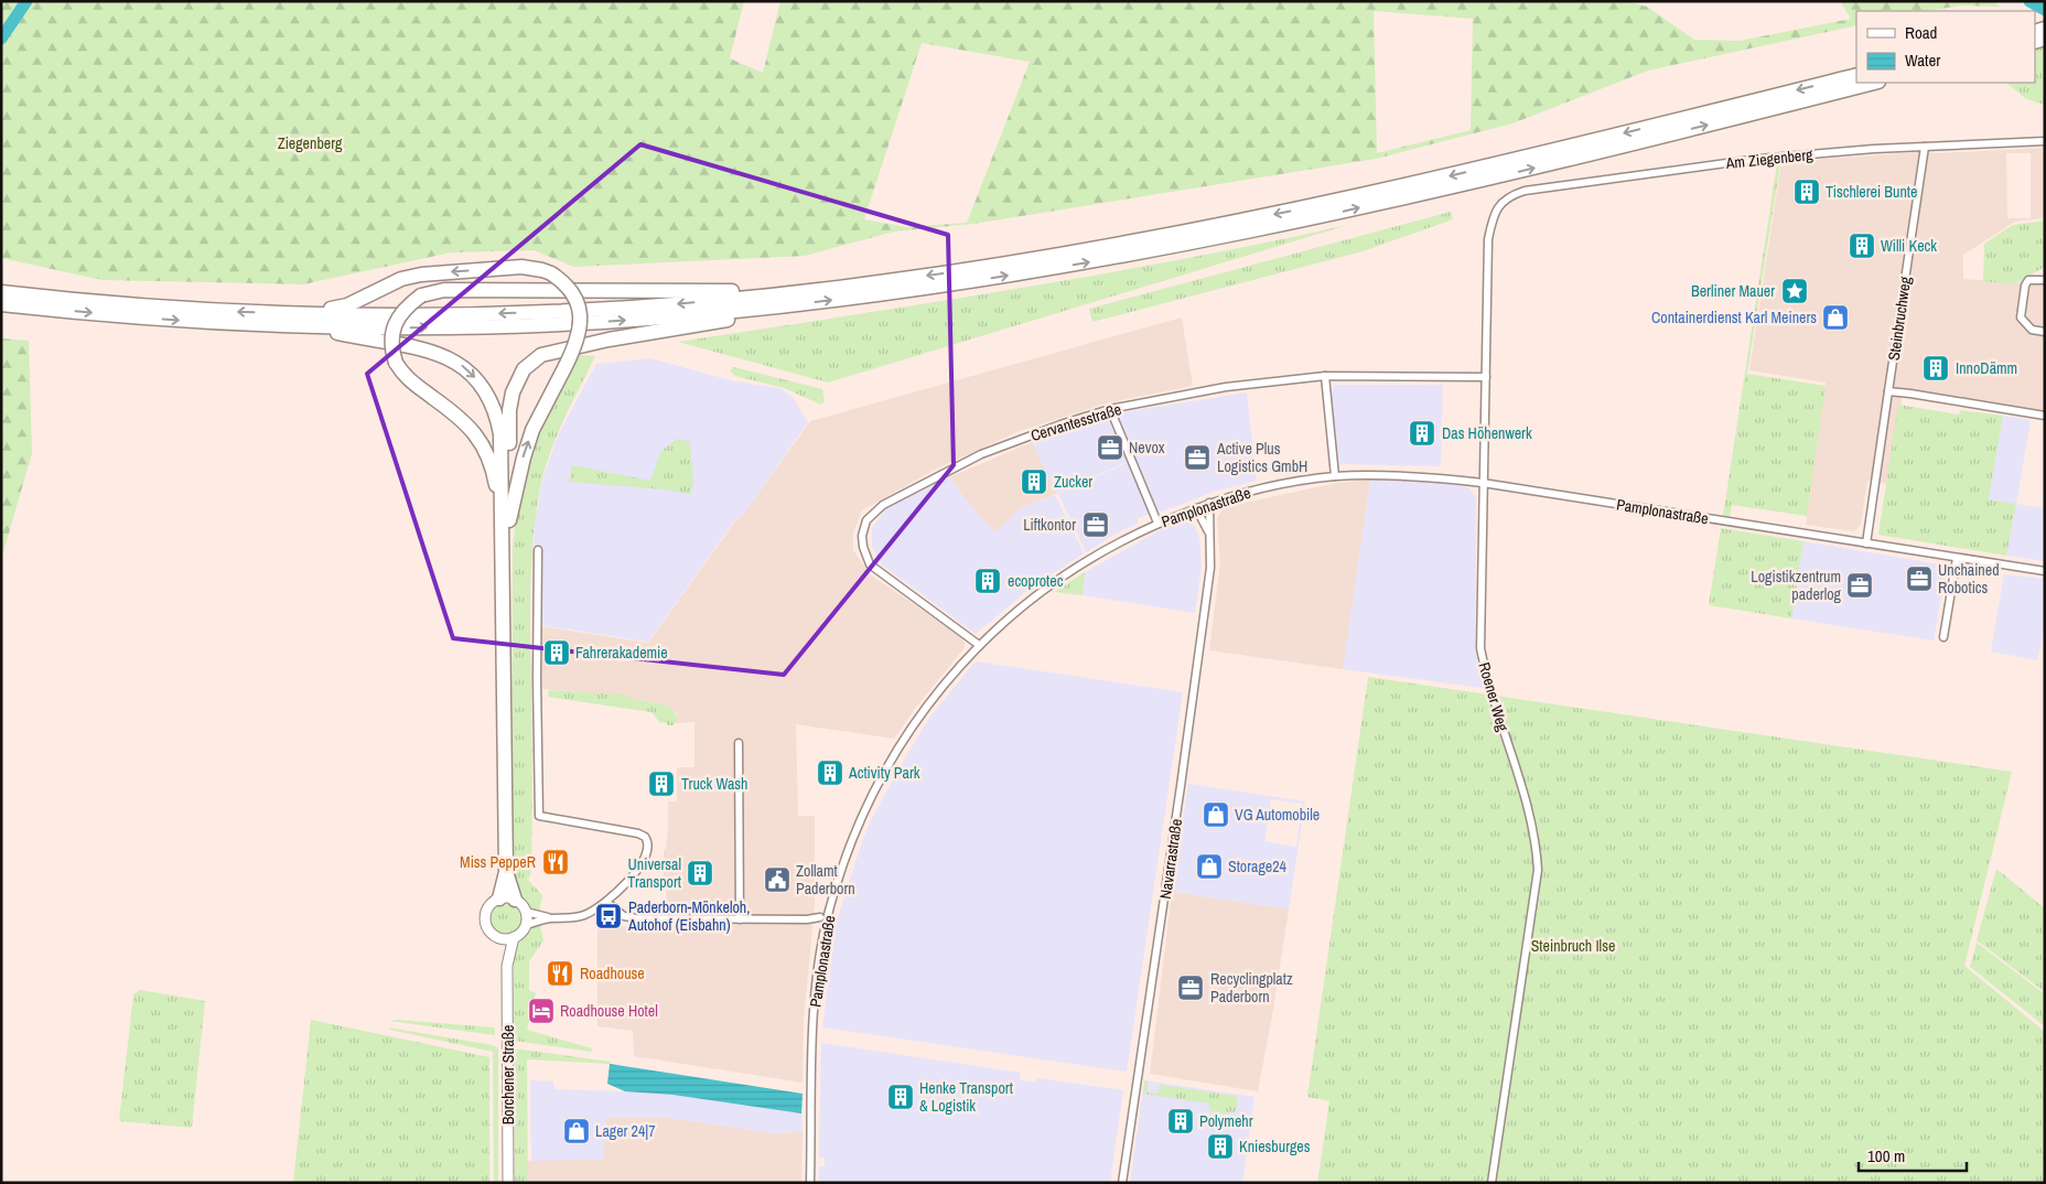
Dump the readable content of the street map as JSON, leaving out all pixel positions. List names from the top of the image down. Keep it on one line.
{"streets":{"main road":["Borchener Straße"],"street":["Am Ziegenberg","Steinbruchweg","Cervantesstraße","Pamplonastraße","Roener Weg","Navarrastraße"]},"crossings":[["Am Ziegenberg","Steinbruchweg"],["Am Ziegenberg","Roener Weg"],["Steinbruchweg","Pamplonastraße"],["Cervantesstraße","Pamplonastraße"],["Cervantesstraße","Roener Weg"],["Pamplonastraße","Roener Weg"],["Pamplonastraße","Navarrastraße"]],"parks":["Ziegenberg","Steinbruch Ilse"],"places":{"building":["Tischlerei Bunte","Willi Keck","InnoDämm","Das Höhenwerk","Zucker","ecoprotec","Fahrerakademie","Activity Park","Truck Wash","Universal Transport","Henke Transport & Logistik","Polymehr","Kniesburges"],"place":["Berliner Mauer"],"shop":["Containerdienst Karl Meiners","VG Automobile","Storage24","Lager 24|7"],"office":["Nevox","Active Plus Logistics GmbH","Liftkontor","Unchained Robotics","Logistikzentrum paderlog","Recyclingplatz Paderborn"],"restaurant":["Miss PeppeR","Roadhouse"],"public building":["Zollamt Paderborn"],"bus stop":["Paderborn-Mönkeloh, Autohof (Eisbahn)"],"hotel":["Roadhouse Hotel"]},"legend":["Road","Water"],"scale_bar":"100 m"}
